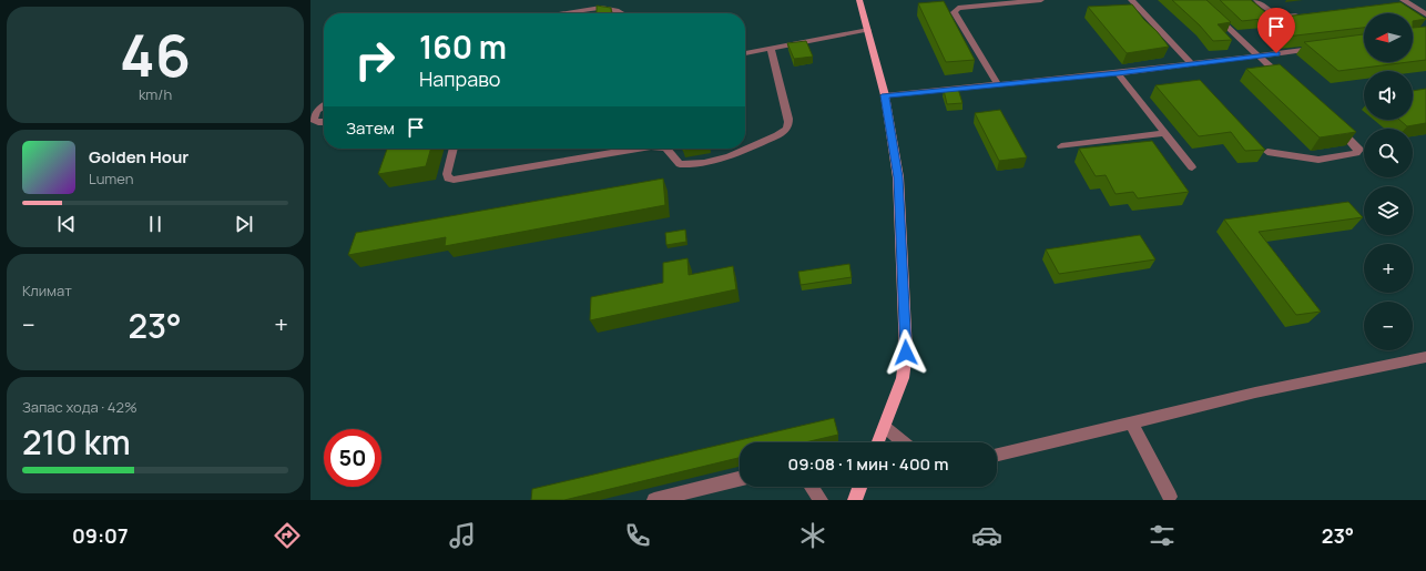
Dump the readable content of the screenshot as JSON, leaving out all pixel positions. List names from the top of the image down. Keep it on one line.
{"north":"left","page":{"tile":[["46","km/h"],"Климат",["Запас хода · 42%","210 km"]],"map_buttons":["+","−"],"turn":["160 m","Направо"],"then":"Затем","song":["Golden Hour","Lumen"],"heat":["−","23°","+"],"limit":"50","trip":"09:08 · 1 мин · 400 m","tabs":["09:07","23°"]}}
